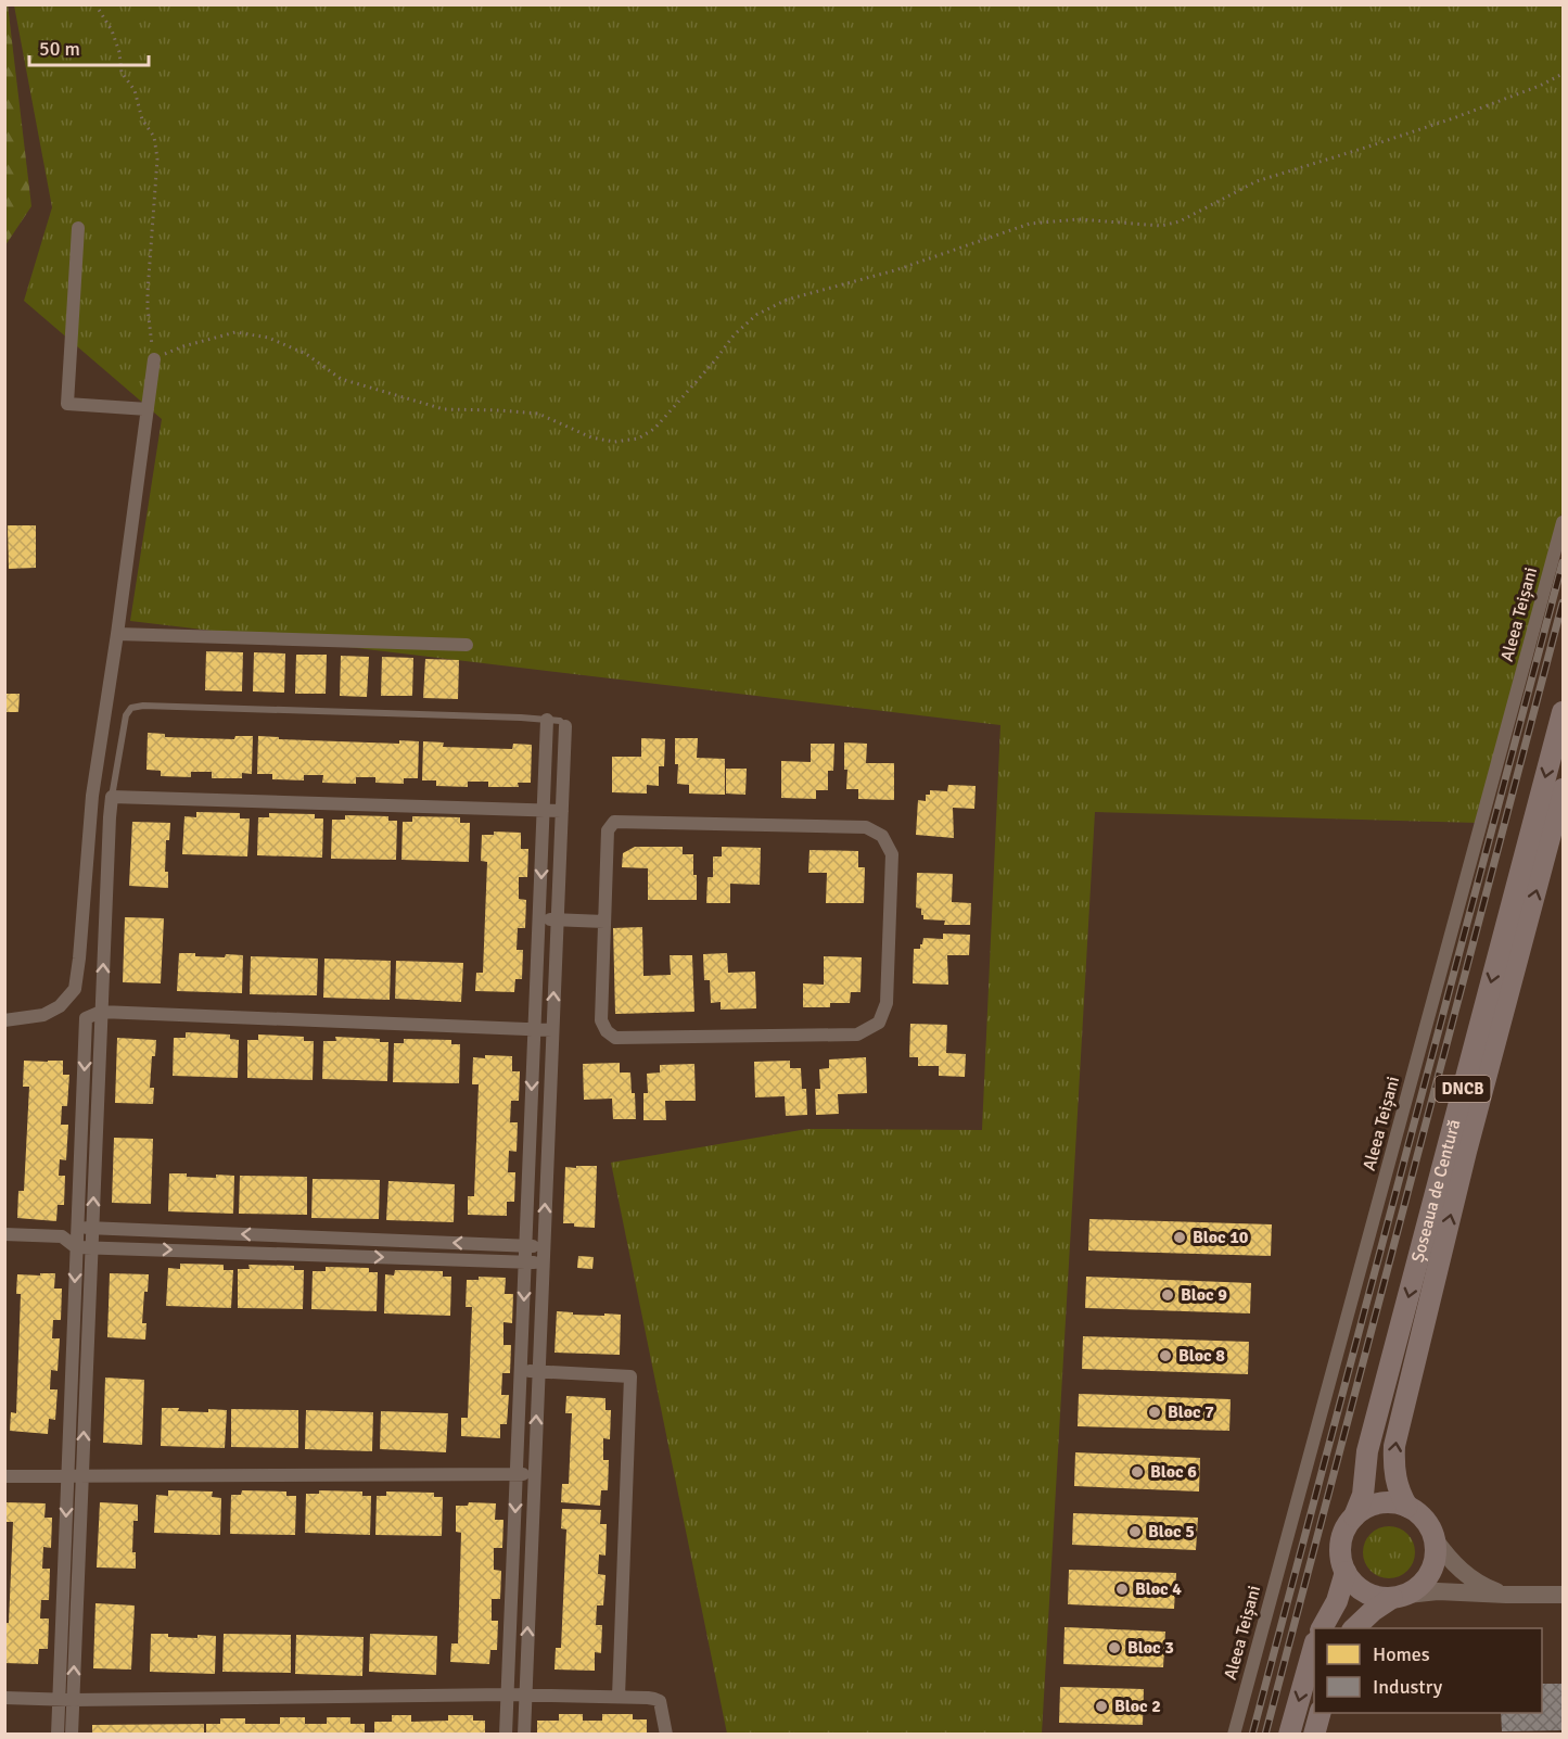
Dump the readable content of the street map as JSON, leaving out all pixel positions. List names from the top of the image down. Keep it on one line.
{"streets":{"main road":["DNCB","Șoseaua de Centură"],"street":["Aleea Teișani"]},"crossings":[["DNCB","Șoseaua de Centură"]],"places":["Bloc 10","Bloc 9","Bloc 8","Bloc 7","Bloc 6","Bloc 5","Bloc 4","Bloc 3","Bloc 2"],"legend":["Homes","Industry"],"scale_bar":"50 m"}
